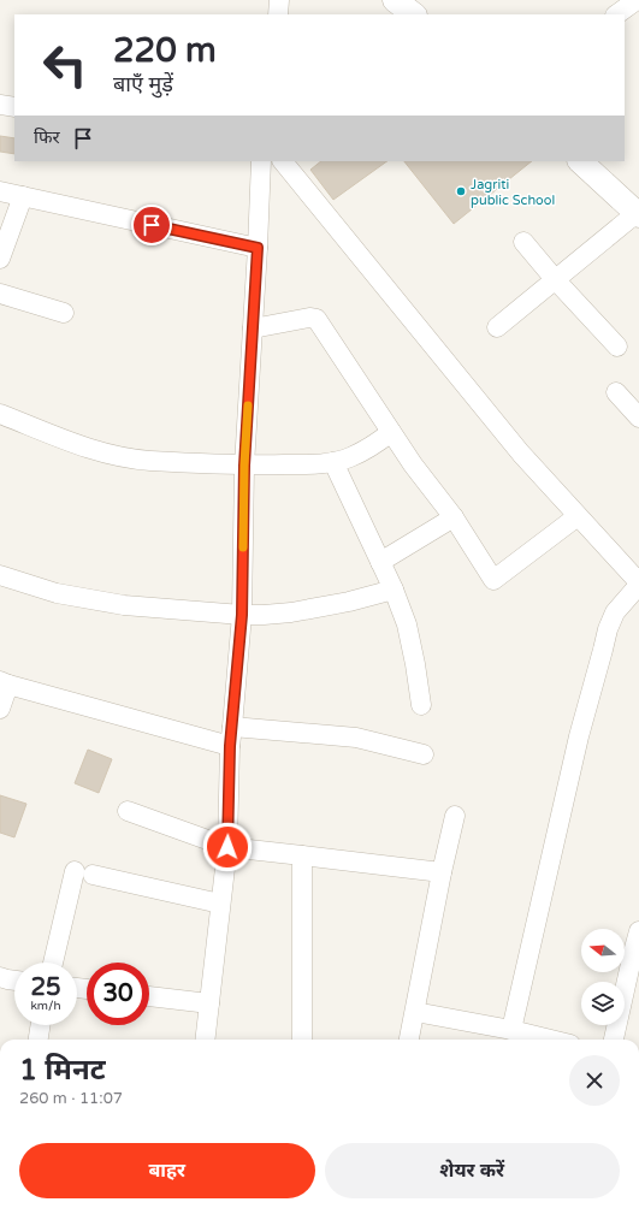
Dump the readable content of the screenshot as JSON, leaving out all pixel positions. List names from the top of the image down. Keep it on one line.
{"places":["Jagriti public School"],"north":"left","page":{"turn":["220 m","बाएँ मुड़ें"],"then":"फिर","speed":"25 km/h","limit":"30","heading":["1 मिनट","260 m · 11:07"],"buttons":["बाहर","शेयर करें"]}}
